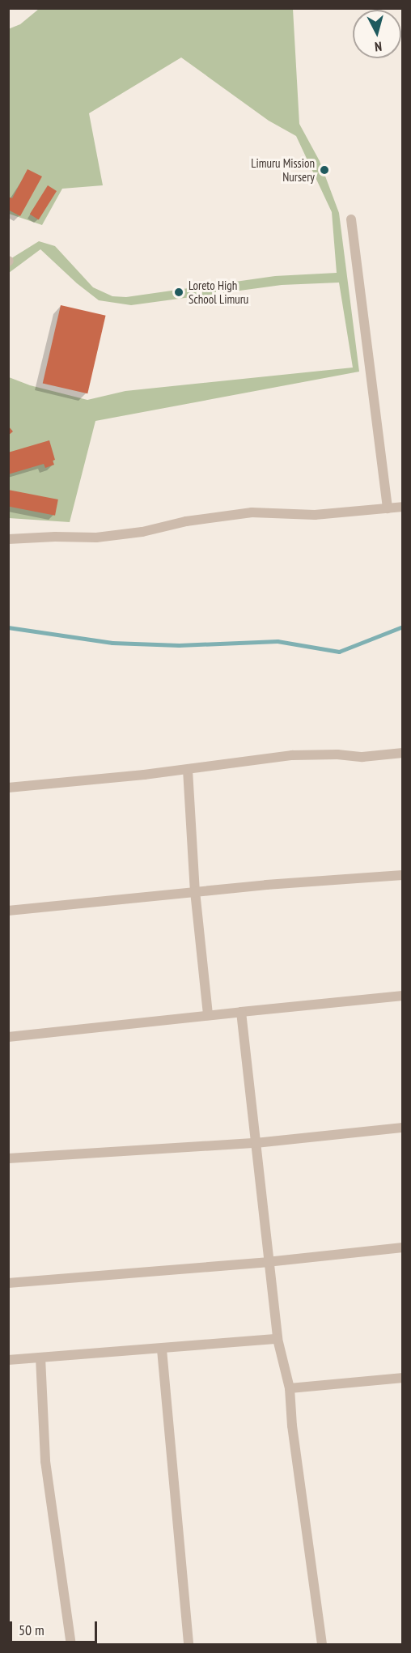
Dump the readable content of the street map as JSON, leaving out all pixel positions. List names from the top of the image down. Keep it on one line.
{"places":["Limuru Mission Nursery","Loreto High School Limuru"],"scale_bar":"50 m","north":"bottom"}
